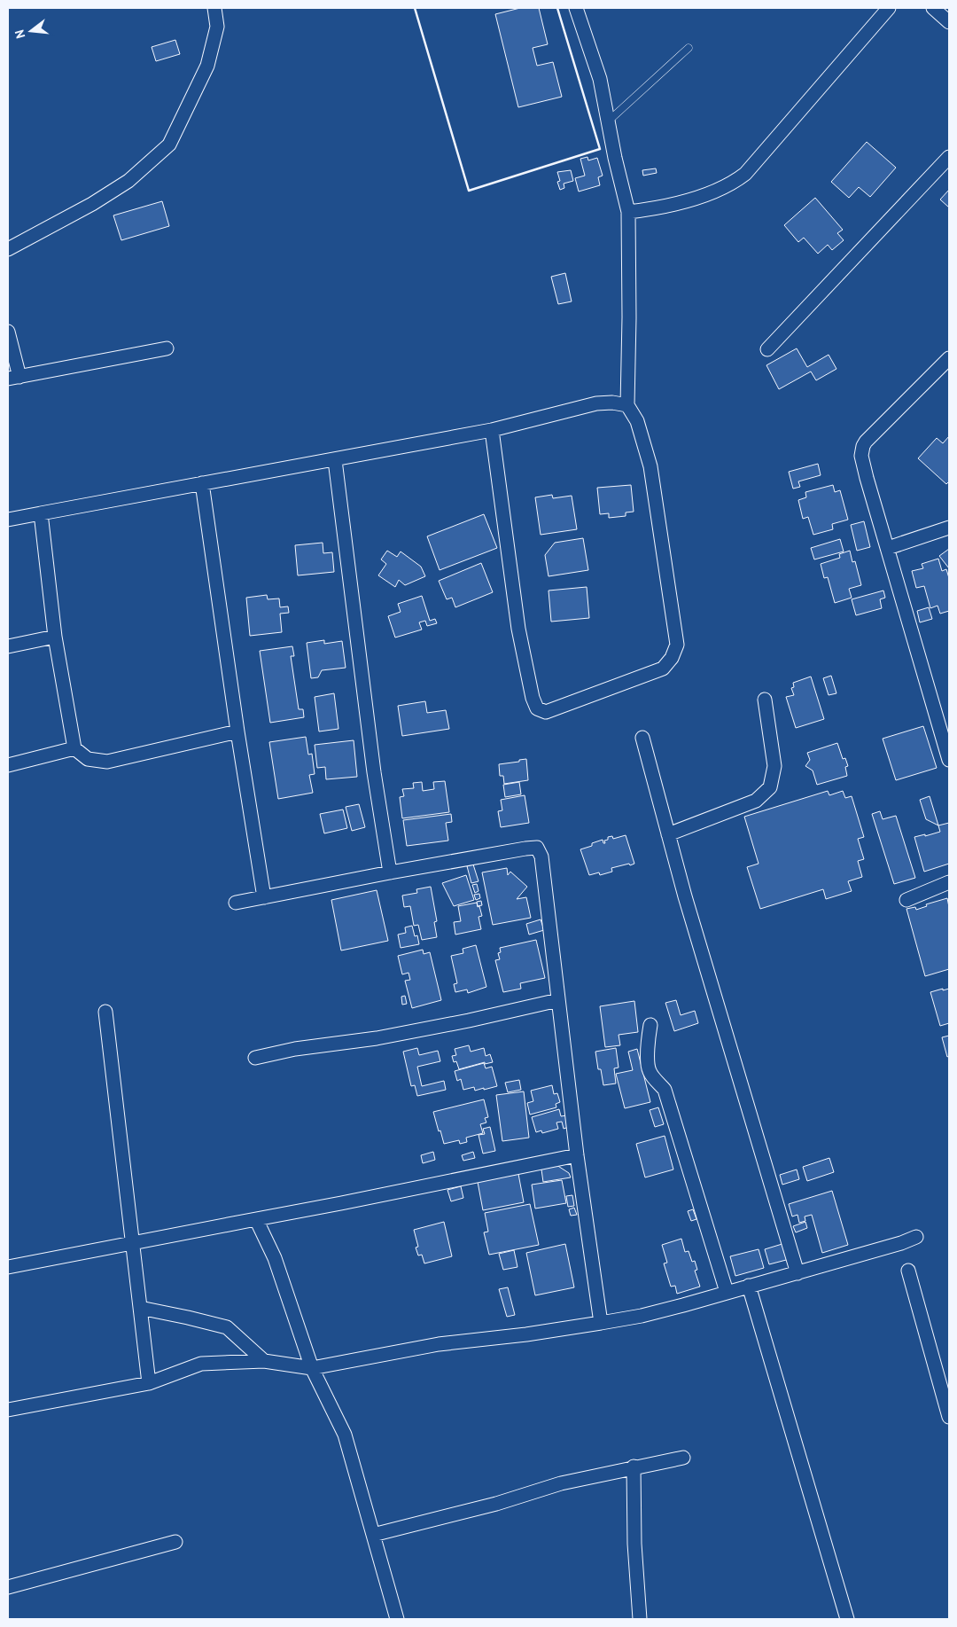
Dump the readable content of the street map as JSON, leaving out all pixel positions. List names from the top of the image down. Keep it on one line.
{"north":"left"}
